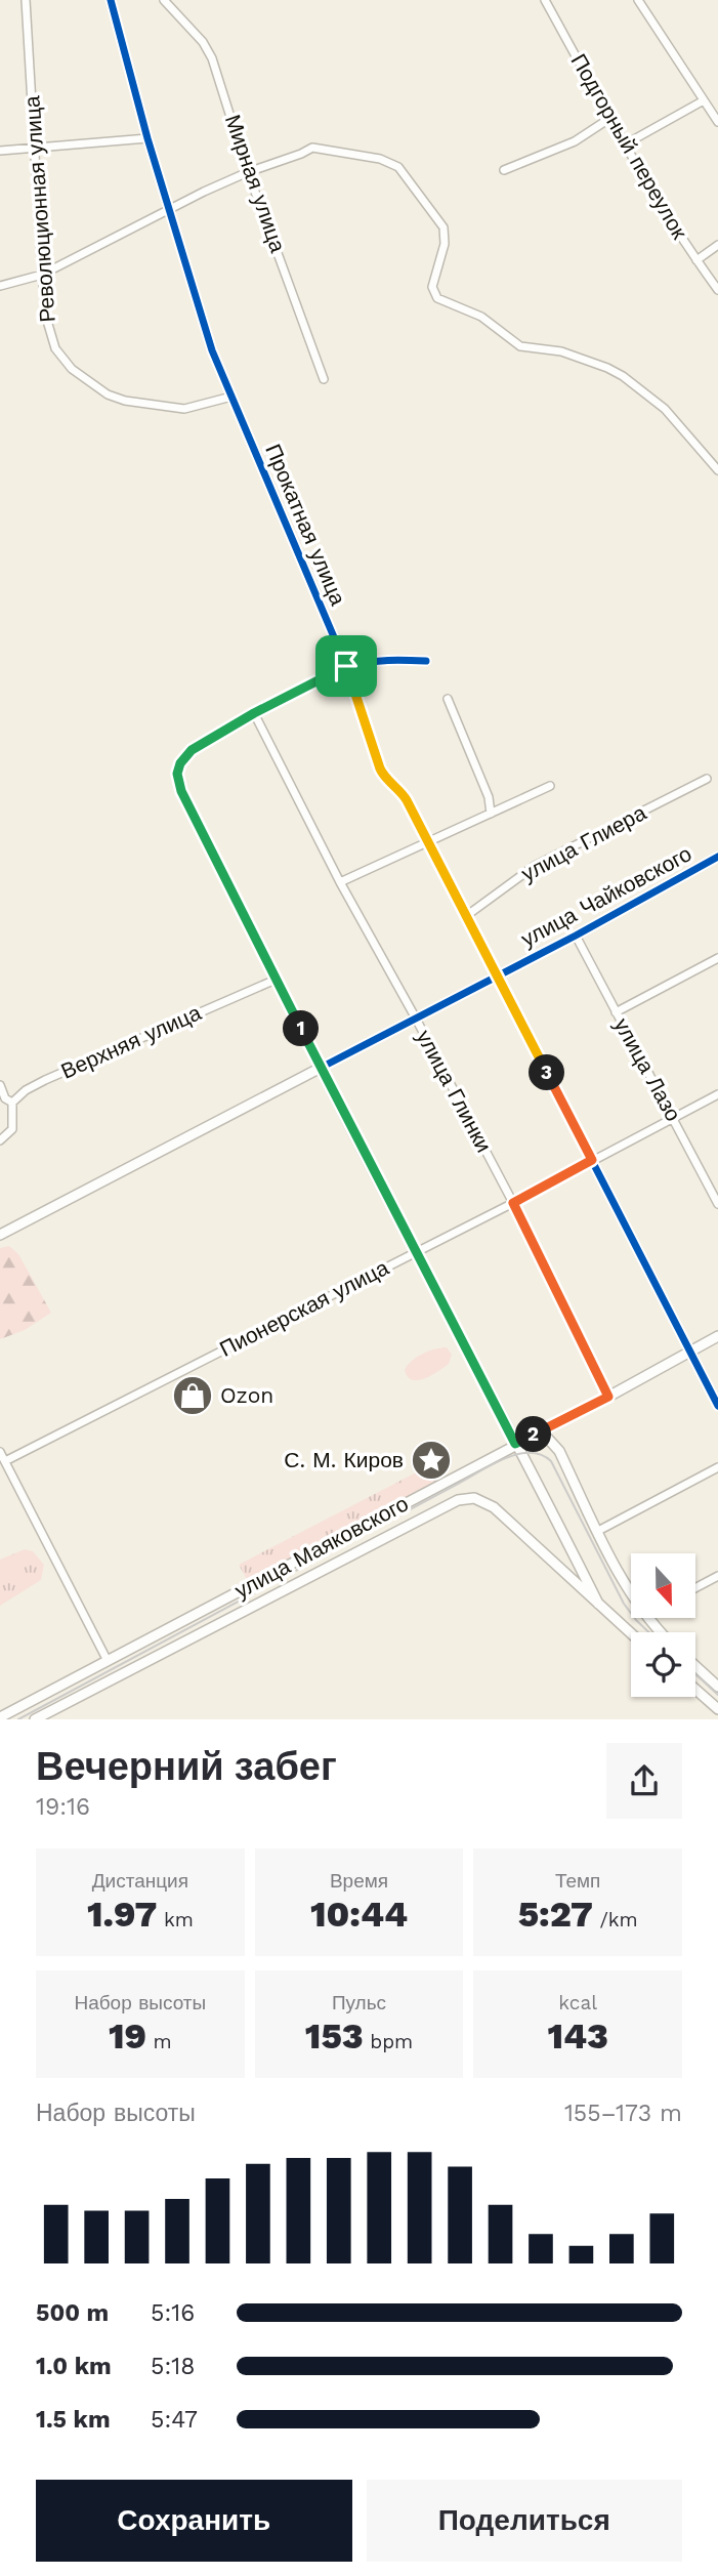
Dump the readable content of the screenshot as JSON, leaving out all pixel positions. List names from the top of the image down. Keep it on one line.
{"streets":{"main road":["улица Чайковского","улица Маяковского"],"street":["Подгорный переулок","Мирная улица","Революционная улица","Прокатная улица","улица Глиера","Верхняя улица","улица Лазо","улица Глинки","Пионерская улица"]},"crossings":[["Революционная улица","Прокатная улица"],["Прокатная улица","улица Глиера"],["Прокатная улица","улица Чайковского"],["Прокатная улица","Пионерская улица"],["Прокатная улица","улица Маяковского"],["улица Чайковского","улица Лазо"],["улица Чайковского","улица Глинки"],["улица Лазо","Пионерская улица"],["улица Глинки","Пионерская улица"],["улица Глинки","улица Маяковского"]],"places":{"shop":["Ozon"],"place":["С. М. Киров"]},"north":"bottom","page":{"pins":["1","3","2"],"heading":["Вечерний забег","19:16"],"stats":[["Дистанция","1.97 km"],["Время","10:44"],["Темп","5:27 /km"],["Набор высоты","19 m"],["Пульс","153 bpm"],["kcal","143"]],"chart":["Набор высоты","155–173 m"],"list":[{"name":"500 m","note":"5:16"},{"name":"1.0 km","note":"5:18"},{"name":"1.5 km","note":"5:47"}],"buttons":["Сохранить","Поделиться"]}}
